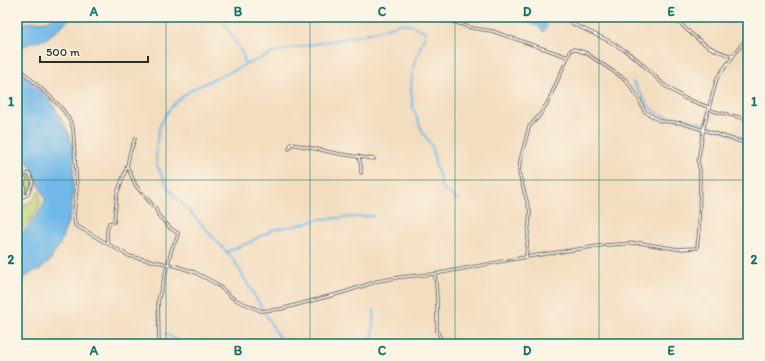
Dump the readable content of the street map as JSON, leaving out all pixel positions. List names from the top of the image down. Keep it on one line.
{"scale_bar":"500 m","grid":{"columns":["A","B","C","D","E"],"rows":["1","2"]}}
